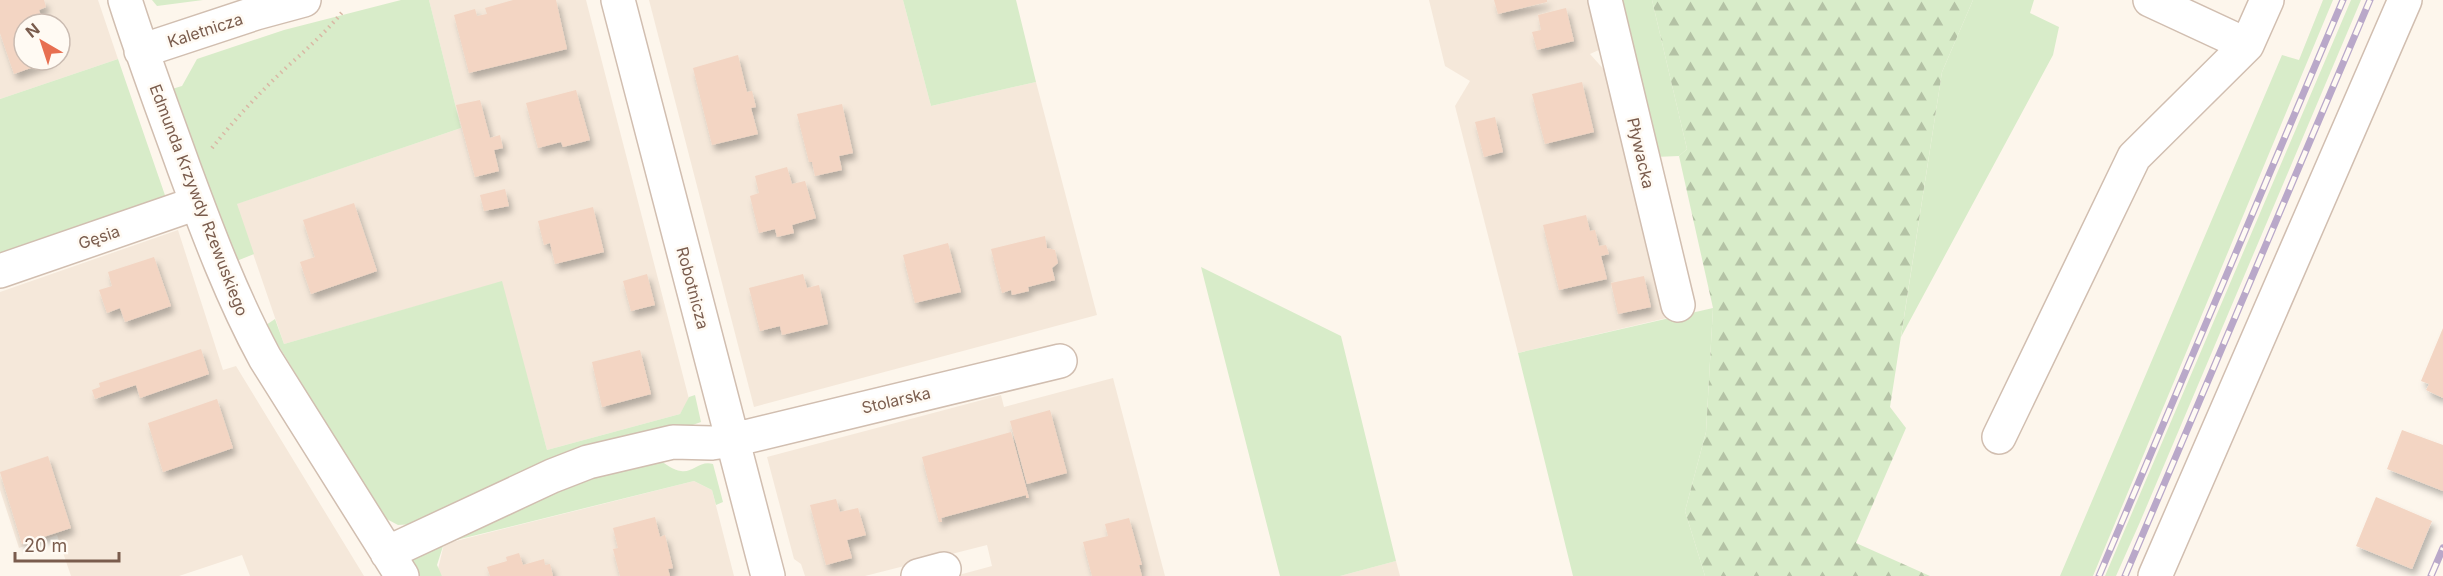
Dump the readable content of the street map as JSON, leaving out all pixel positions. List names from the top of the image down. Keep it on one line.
{"streets":{"street":["Kaletnicza","Pływacka","Edmunda Krzywdy Rzewuskiego","Gęsia","Robotnicza","Stolarska"]},"crossings":[["Kaletnicza","Edmunda Krzywdy Rzewuskiego"],["Edmunda Krzywdy Rzewuskiego","Gęsia"],["Edmunda Krzywdy Rzewuskiego","Stolarska"],["Robotnicza","Stolarska"]],"scale_bar":"20 m","north":"top left"}
